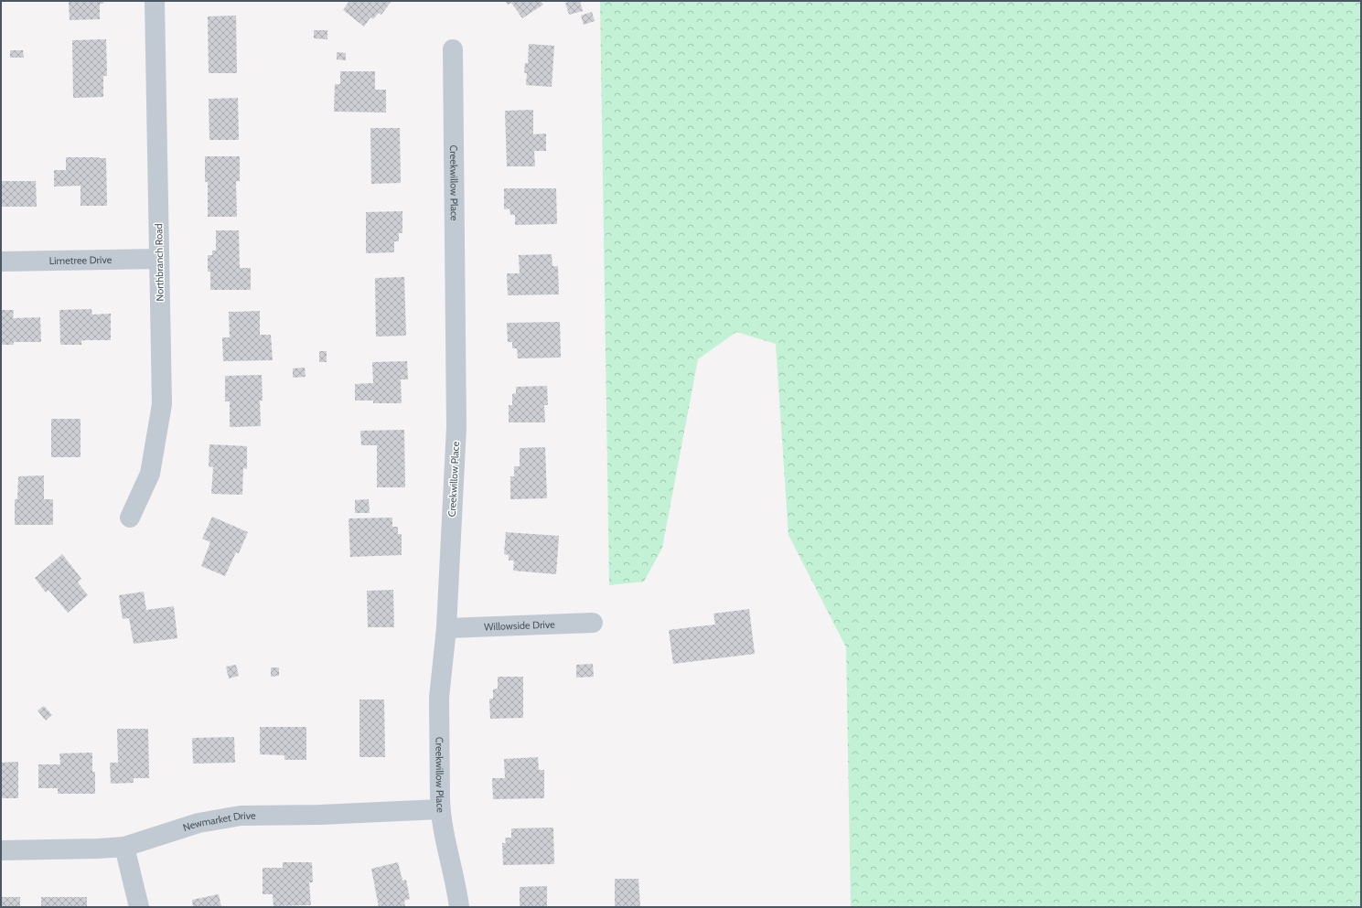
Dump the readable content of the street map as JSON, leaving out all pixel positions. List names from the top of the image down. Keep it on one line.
{"streets":{"street":["Creekwillow Place","Limetree Drive","Northbranch Road","Willowside Drive","Newmarket Drive"]},"crossings":[["Creekwillow Place","Willowside Drive"],["Creekwillow Place","Newmarket Drive"],["Limetree Drive","Northbranch Road"]]}
